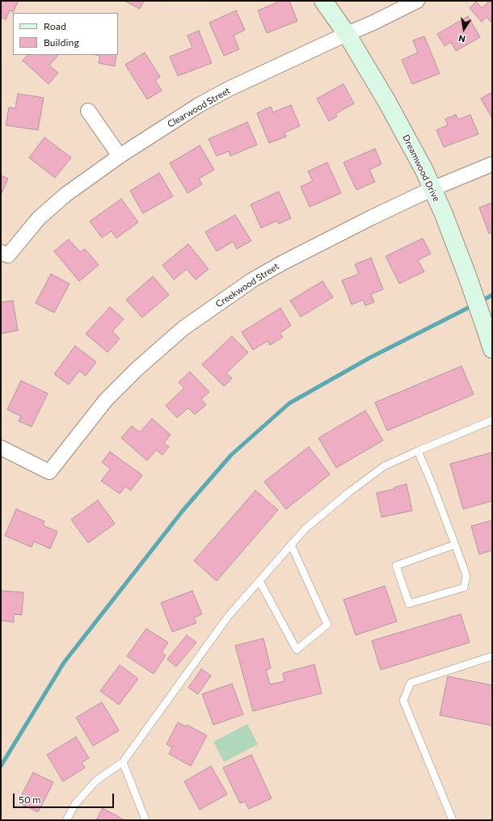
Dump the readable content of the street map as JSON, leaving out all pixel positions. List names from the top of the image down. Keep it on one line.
{"streets":{"street":["Clearwood Street","Dreamwood Drive","Creekwood Street"]},"crossings":[["Clearwood Street","Dreamwood Drive"],["Dreamwood Drive","Creekwood Street"]],"legend":["Road","Building"],"scale_bar":"50 m","north":"bottom"}
